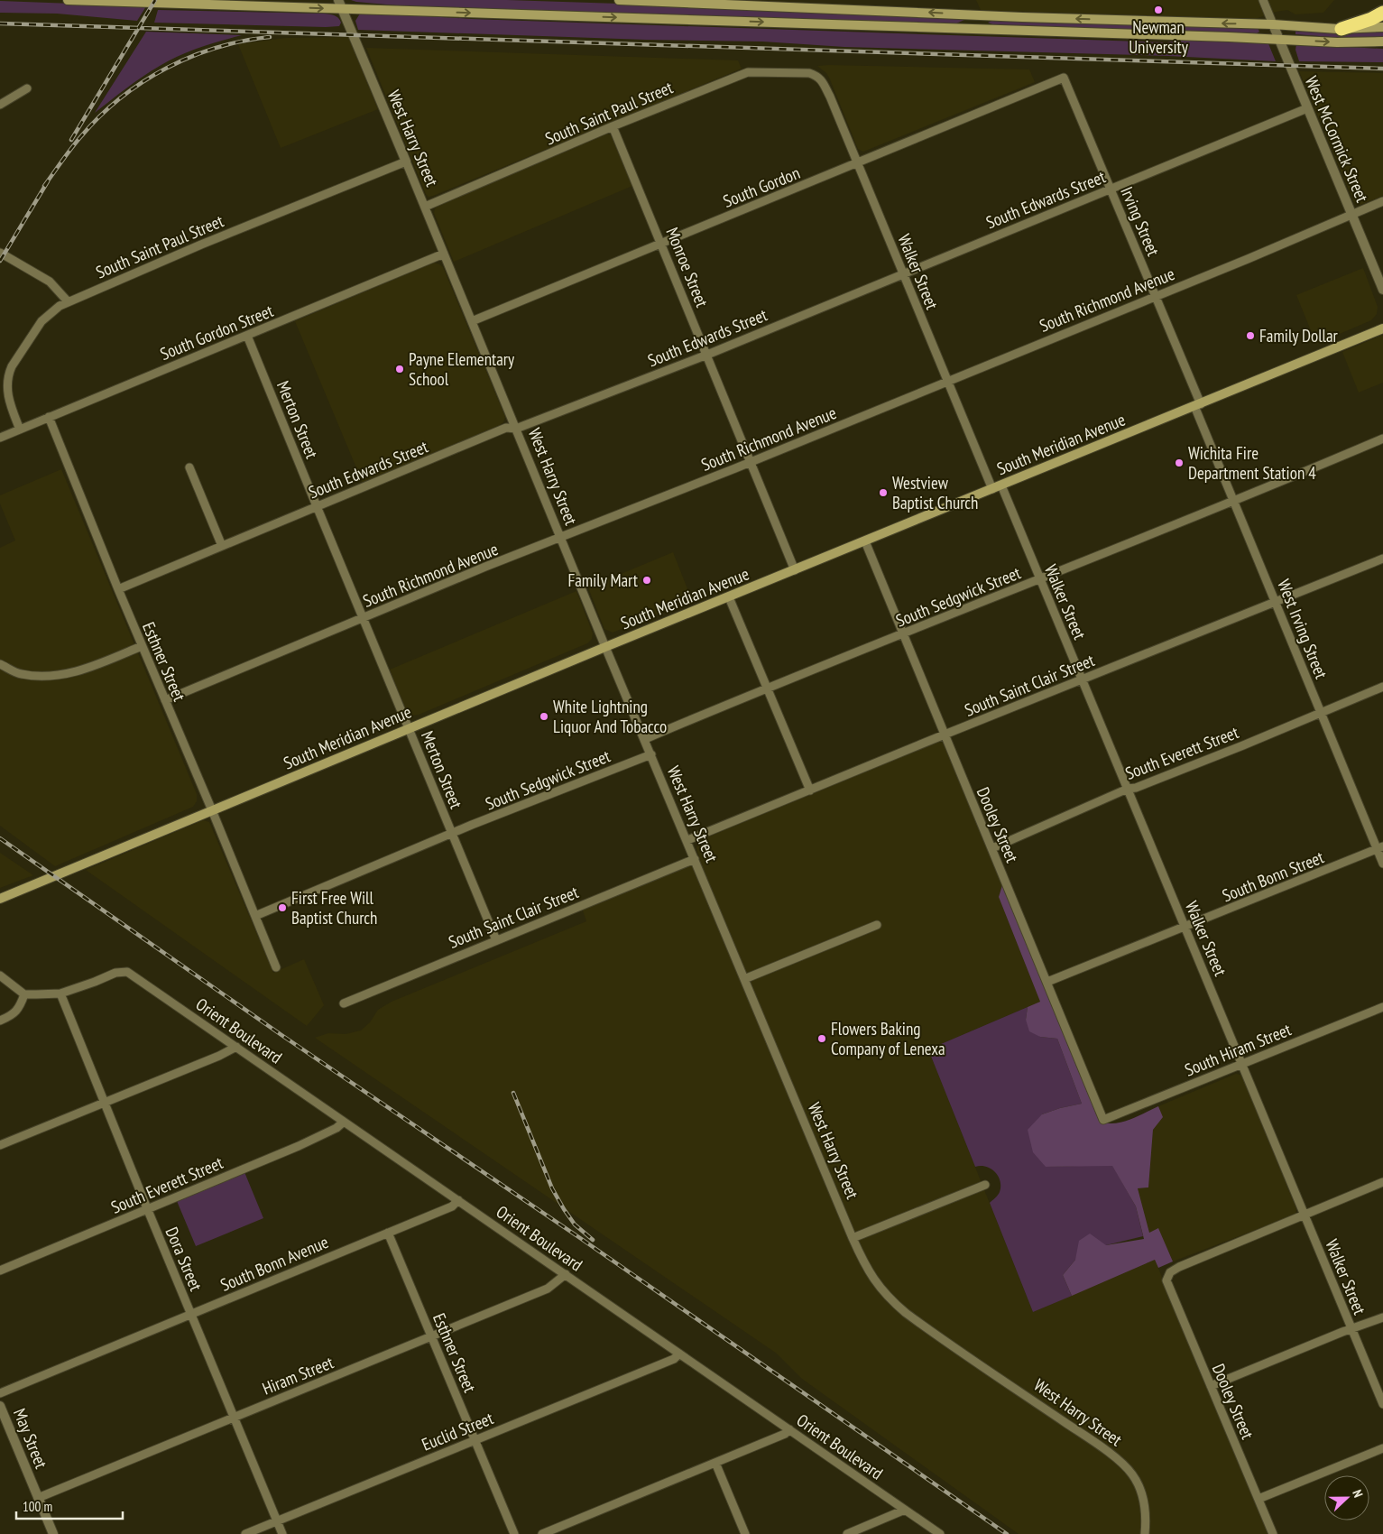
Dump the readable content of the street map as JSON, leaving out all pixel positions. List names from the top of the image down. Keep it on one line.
{"streets":{"main road":["South Meridian Avenue"],"street":["South Saint Paul Street","West Harry Street","West McCormick Street","South Gordon","South Edwards Street","Irving Street","Monroe Street","Walker Street","South Richmond Avenue","South Gordon Street","Merton Street","South Sedgwick Street","West Irving Street","Esthner Street","South Saint Clair Street","South Everett Street","Dooley Street","South Bonn Street","Orient Boulevard","South Hiram Street","Dora Street","South Bonn Avenue","Hiram Street","Euclid Street","May Street"]},"crossings":[["South Saint Paul Street","West Harry Street"],["South Saint Paul Street","Monroe Street"],["South Saint Paul Street","Walker Street"],["South Saint Paul Street","South Gordon Street"],["West Harry Street","South Gordon"],["West Harry Street","South Edwards Street"],["West Harry Street","South Richmond Avenue"],["West Harry Street","South Gordon Street"],["West Harry Street","South Meridian Avenue"],["West Harry Street","South Sedgwick Street"],["West Harry Street","South Saint Clair Street"],["West McCormick Street","South Edwards Street"],["West McCormick Street","South Richmond Avenue"],["South Gordon","Irving Street"],["South Gordon","Monroe Street"],["South Gordon","Walker Street"],["South Edwards Street","Irving Street"],["South Edwards Street","Monroe Street"],["South Edwards Street","Walker Street"],["South Edwards Street","Merton Street"],["South Edwards Street","Esthner Street"],["Irving Street","South Richmond Avenue"],["Irving Street","South Meridian Avenue"],["Irving Street","West Irving Street"],["Monroe Street","South Richmond Avenue"],["Monroe Street","South Meridian Avenue"],["Walker Street","South Richmond Avenue"],["Walker Street","South Meridian Avenue"],["Walker Street","South Sedgwick Street"],["Walker Street","South Saint Clair Street"],["Walker Street","South Everett Street"],["Walker Street","Dooley Street"],["Walker Street","South Bonn Street"],["Walker Street","South Hiram Street"],["South Richmond Avenue","Merton Street"],["South Richmond Avenue","Esthner Street"],["South Gordon Street","Merton Street"],["South Gordon Street","Esthner Street"],["Merton Street","South Meridian Avenue"],["Merton Street","South Sedgwick Street"],["Merton Street","South Saint Clair Street"],["South Meridian Avenue","West Irving Street"],["South Meridian Avenue","Esthner Street"],["South Meridian Avenue","Dooley Street"],["South Sedgwick Street","West Irving Street"],["South Sedgwick Street","Esthner Street"],["South Sedgwick Street","Dooley Street"],["West Irving Street","South Saint Clair Street"],["West Irving Street","South Everett Street"],["West Irving Street","South Bonn Street"],["Esthner Street","South Bonn Avenue"],["Esthner Street","Hiram Street"],["Esthner Street","Euclid Street"],["South Saint Clair Street","Dooley Street"],["South Everett Street","Dooley Street"],["South Everett Street","Orient Boulevard"],["South Everett Street","Dora Street"],["Dooley Street","South Bonn Street"],["Dooley Street","South Hiram Street"],["Orient Boulevard","Dora Street"],["Orient Boulevard","South Bonn Avenue"],["Orient Boulevard","Hiram Street"],["Orient Boulevard","Euclid Street"],["Dora Street","South Bonn Avenue"],["Dora Street","Hiram Street"],["Dora Street","Euclid Street"],["Hiram Street","May Street"]],"places":["Newman University","Family Dollar","Payne Elementary School","Wichita Fire Department Station 4","Westview Baptist Church","Family Mart","White Lightning Liquor And Tobacco","First Free Will Baptist Church","Flowers Baking Company of Lenexa"],"scale_bar":"100 m","north":"right"}
